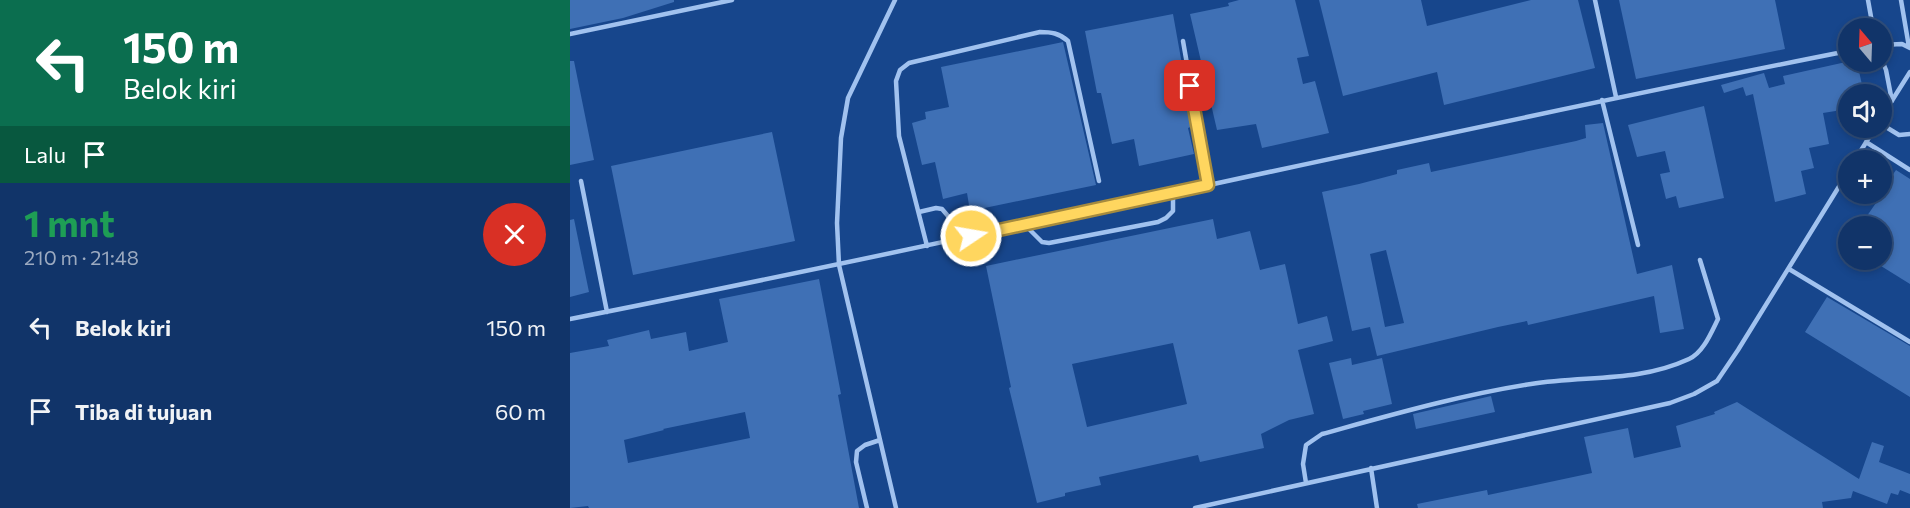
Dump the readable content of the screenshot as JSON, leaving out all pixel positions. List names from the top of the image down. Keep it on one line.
{"north":"top","page":{"turn":["150 m","Belok kiri"],"map_buttons":["+","−"],"then":"Lalu","heading":["1 mnt","210 m · 21:48"],"list":[{"name":"Belok kiri","value":"150 m"},{"name":"Tiba di tujuan","value":"60 m"}]}}
